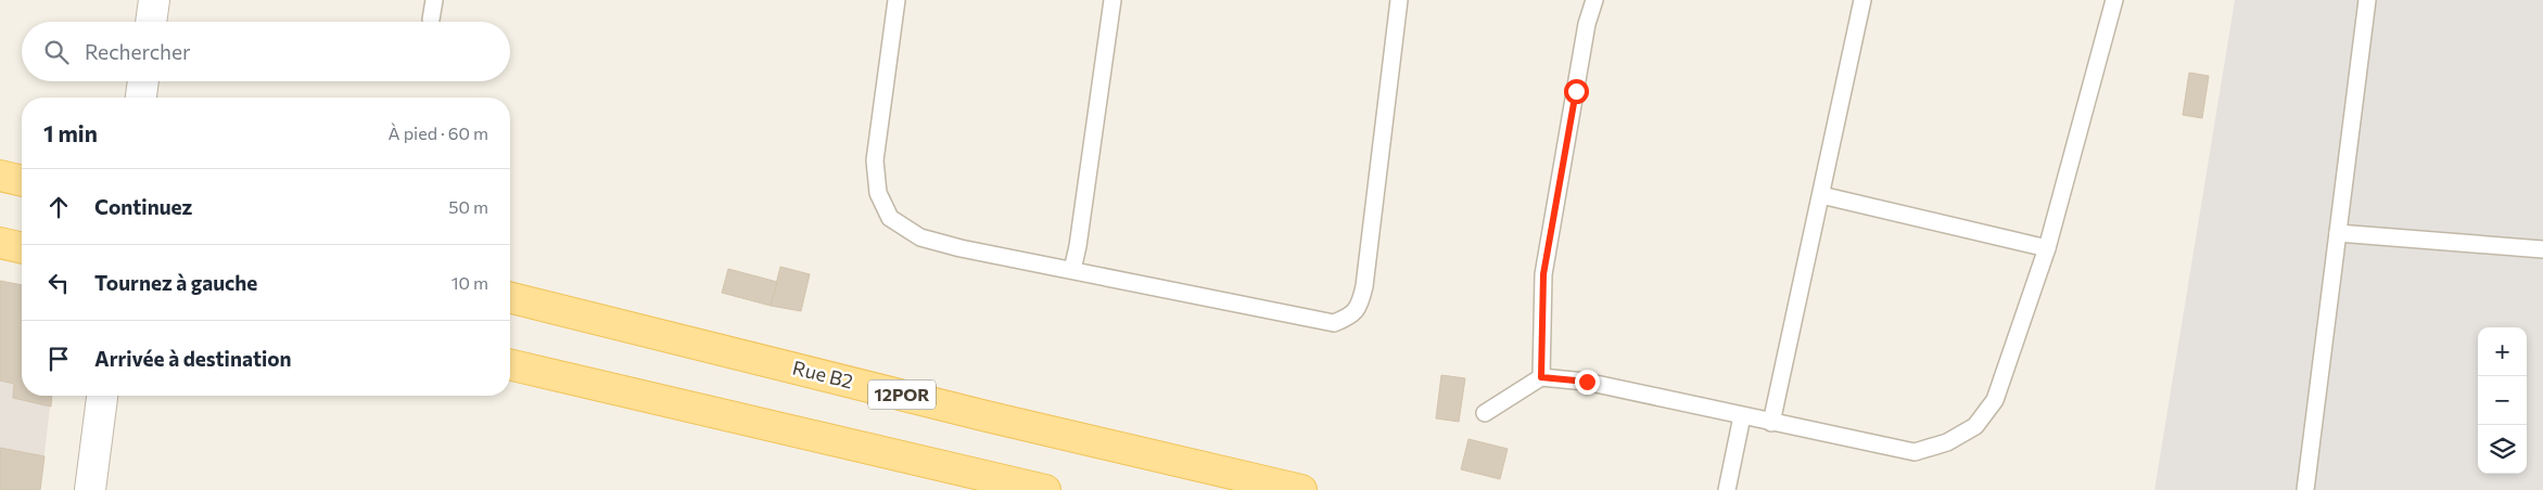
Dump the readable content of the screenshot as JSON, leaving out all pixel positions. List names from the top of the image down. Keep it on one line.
{"streets":{"main road":["Rue B2","12POR"]},"page":{"search":"Rechercher","heading":["1 min","À pied · 60 m"],"list":[["Continuez","50 m"],["Tournez à gauche","10 m"],"Arrivée à destination"],"map_buttons":["+","−"]}}
